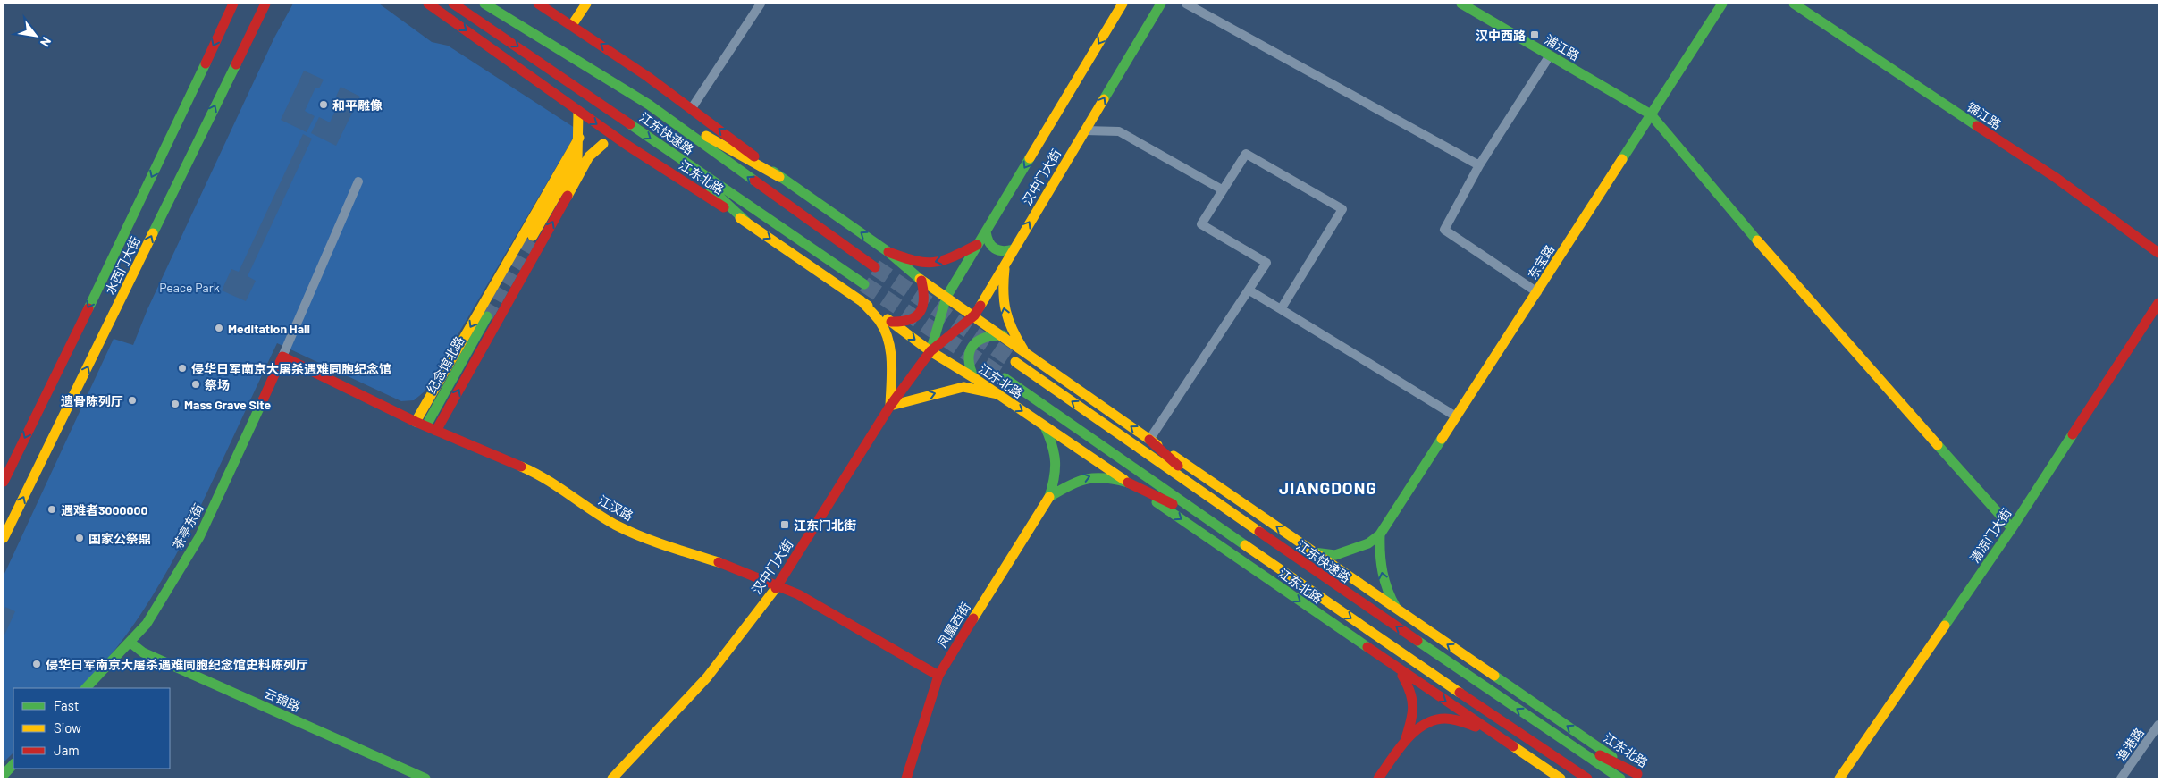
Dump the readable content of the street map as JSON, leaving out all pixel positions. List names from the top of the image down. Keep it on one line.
{"streets":{"main road":["浦江路","锦江路","江东快速路","江东北路","汉中门大街","东宝路","水西门大街","纪念馆北路","江汊路","茶亭东街","清凉门大街","凤凰西街","云锦路"],"street":["渔港路"]},"crossings":[["浦江路","东宝路"],["浦江路","清凉门大街"],["江东北路","汉中门大街"],["汉中门大街","江汊路"],["纪念馆北路","江汊路"],["江汊路","茶亭东街"],["江汊路","凤凰西街"],["茶亭东街","云锦路"]],"districts":["JIANGDONG"],"parks":["Peace Park"],"places":{"transit":["汉中西路","江东门北街"],"other":["和平雕像","Meditation Hall","侵华日军南京大屠杀遇难同胞纪念馆","祭场","遗骨陈列厅","Mass Grave Site","遇难者3000000","国家公祭鼎","侵华日军南京大屠杀遇难同胞纪念馆史料陈列厅"]},"legend":["Fast","Slow","Jam"],"north":"bottom right"}
